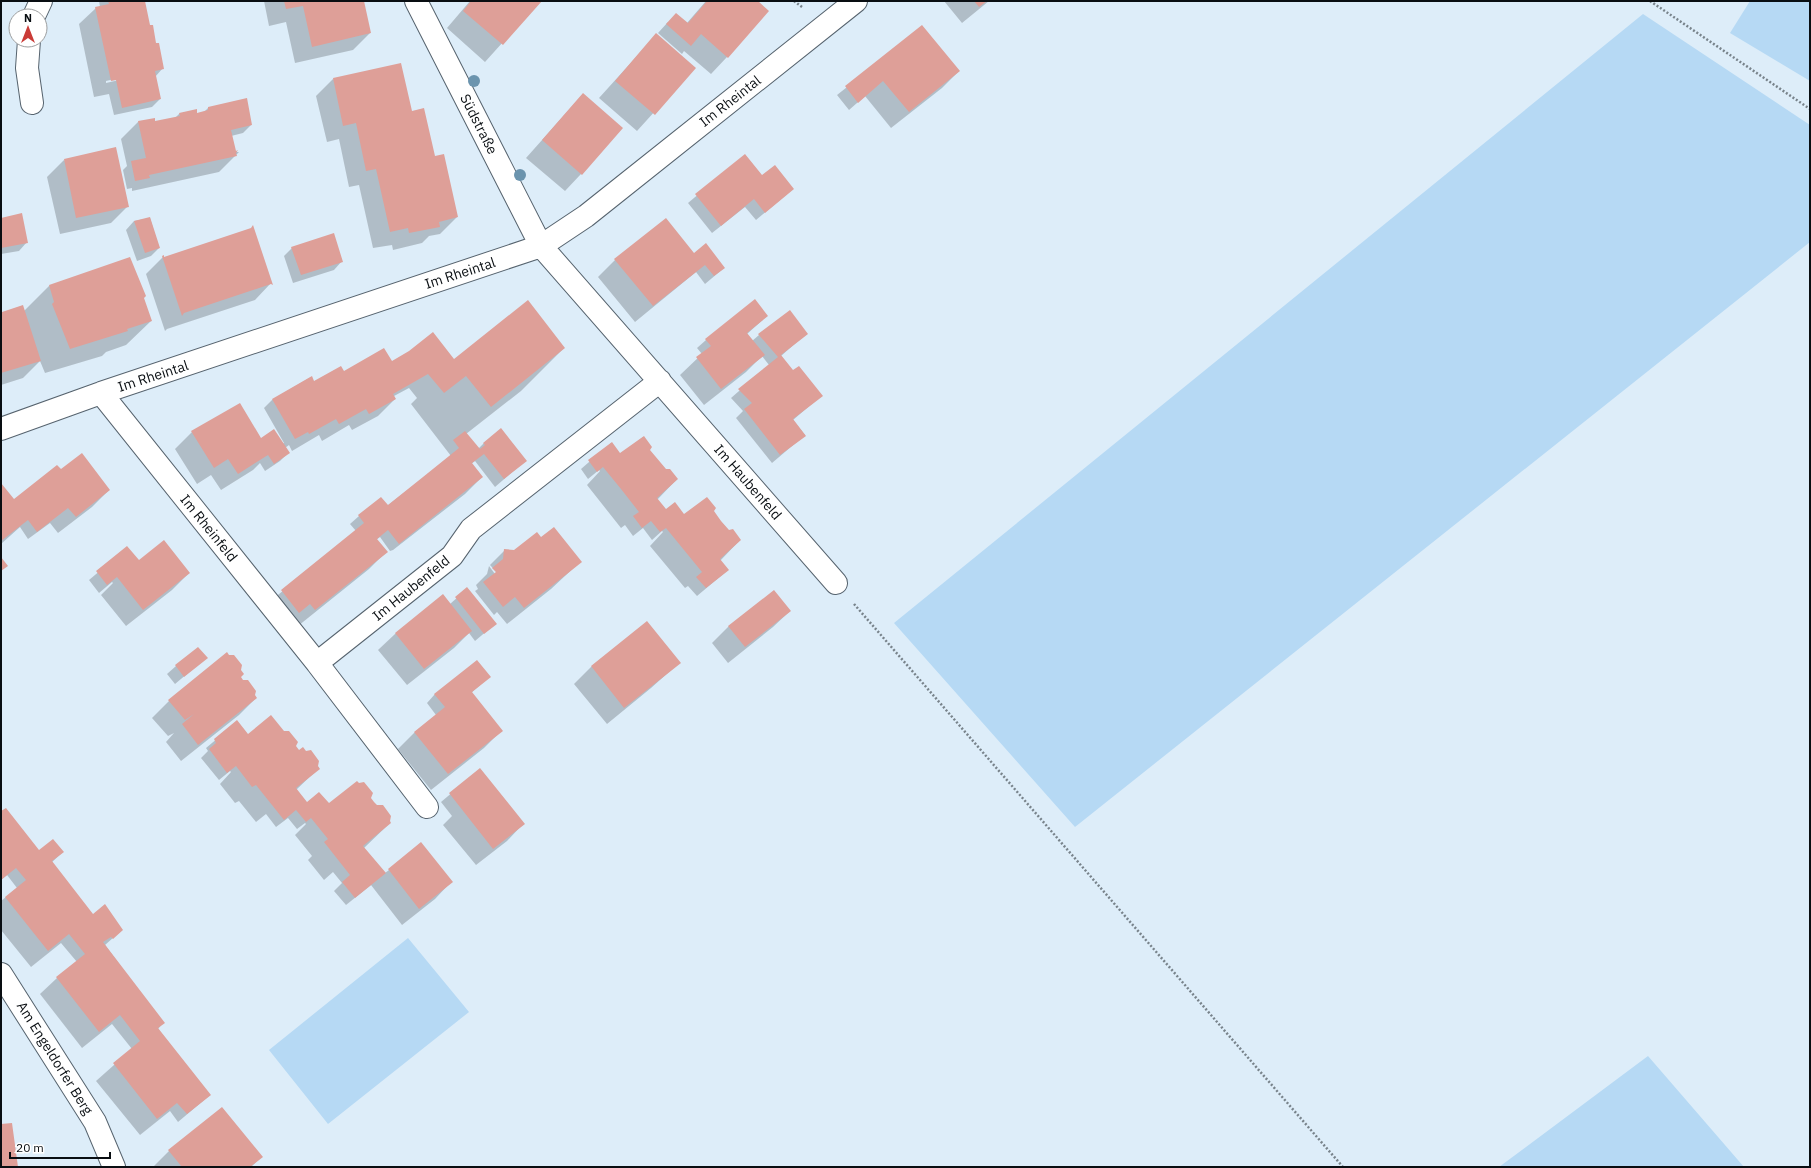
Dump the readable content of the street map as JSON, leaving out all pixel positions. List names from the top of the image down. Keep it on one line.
{"streets":{"street":["Im Rheintal","Südstraße","Im Haubenfeld","Im Rheinfeld","Am Engeldorfer Berg"]},"crossings":[["Im Rheintal","Südstraße"],["Im Rheintal","Im Haubenfeld"],["Im Rheintal","Im Rheinfeld"],["Südstraße","Im Haubenfeld"],["Im Haubenfeld","Im Rheinfeld"]],"scale_bar":"20 m","north":"top"}
